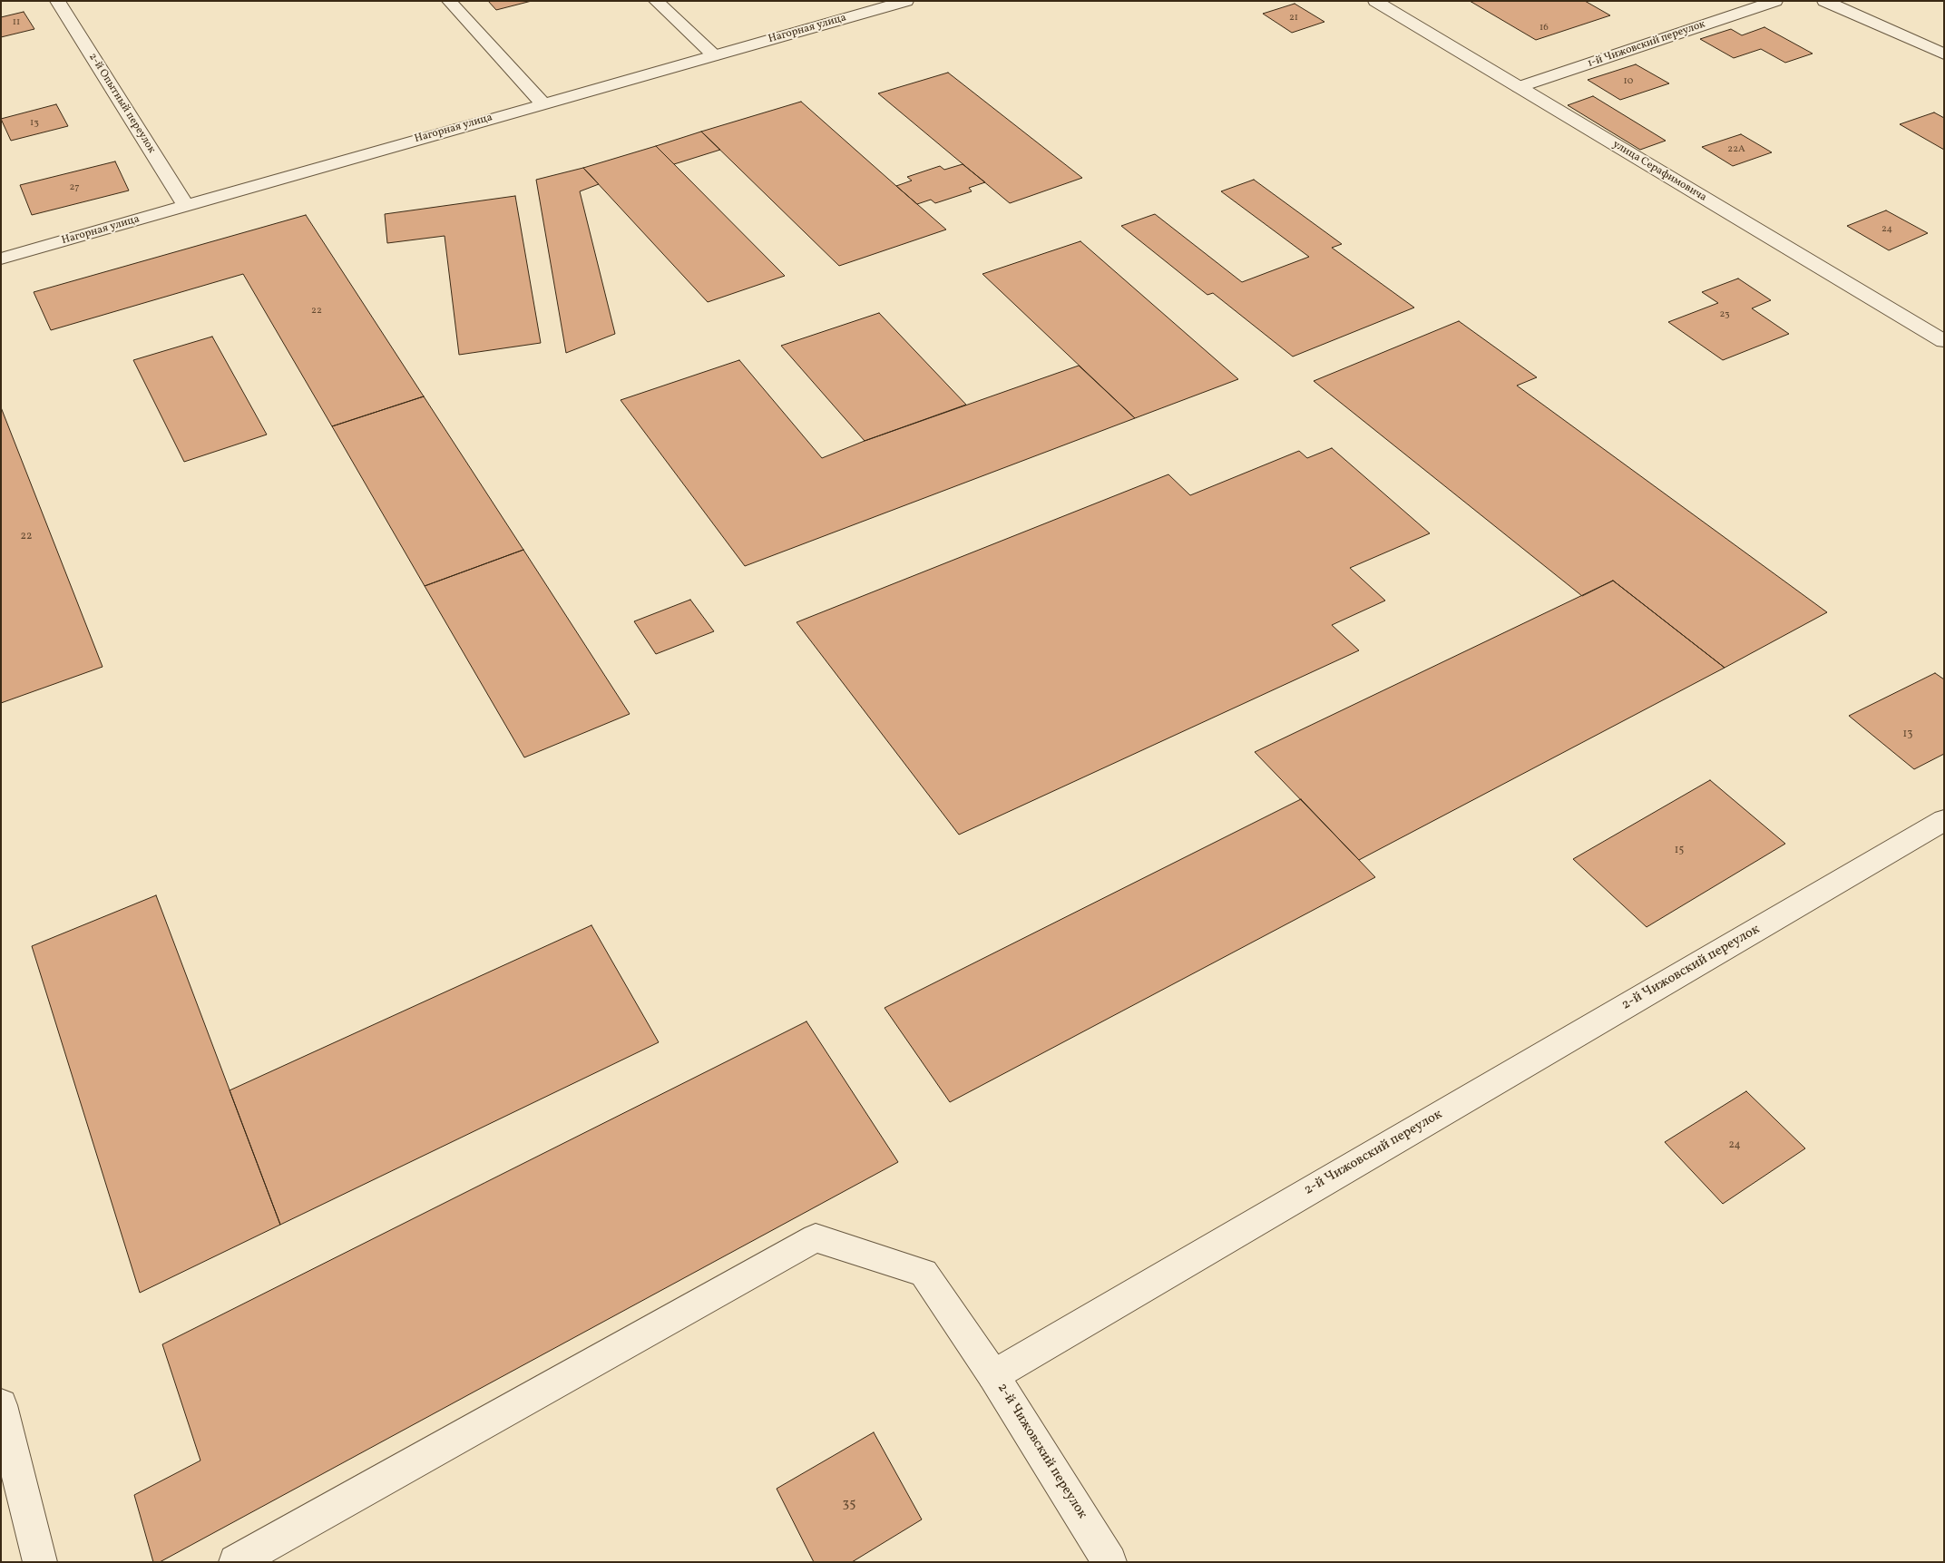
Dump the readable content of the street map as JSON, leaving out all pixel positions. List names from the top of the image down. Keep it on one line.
{"streets":{"street":["Нагорная улица","1-й Чижовский переулок","2-й Опытный переулок","улица Серафимовича","2-й Чижовский переулок"]},"crossings":[["Нагорная улица","2-й Опытный переулок"],["1-й Чижовский переулок","улица Серафимовича"]],"house_numbers":["21","11","16","10","13","22А","27","24","22","23","22","13","15","24","35"]}
